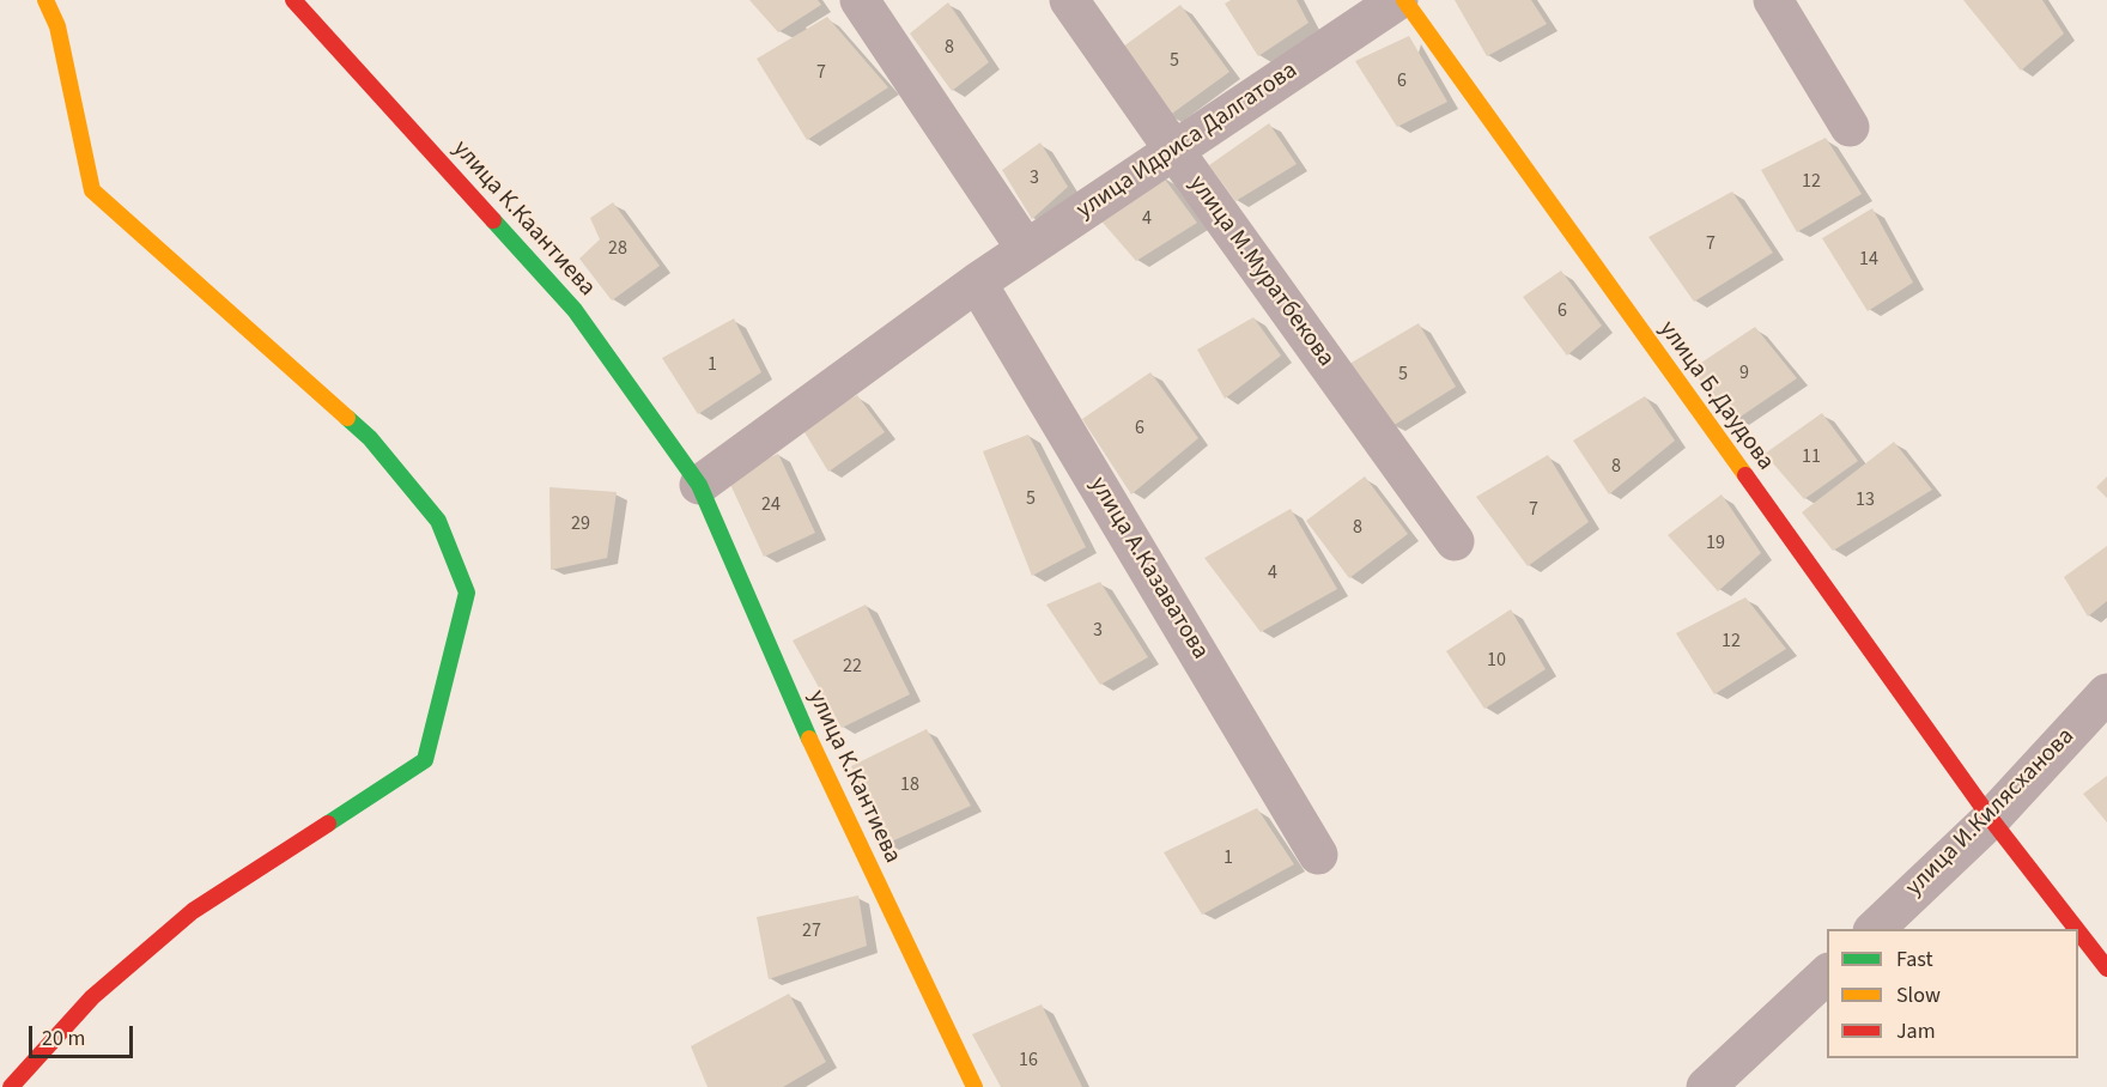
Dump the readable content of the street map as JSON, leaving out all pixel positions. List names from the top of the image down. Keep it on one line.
{"streets":{"street":["улица Идриса Далгатова","улица К.Каантиева","улица М.Муратбекова","улица Б.Даудова","улица А.Казаватова","улица К.Кантиева","улица И.Килясханова"]},"crossings":[["улица Идриса Далгатова","улица К.Каантиева"],["улица Идриса Далгатова","улица М.Муратбекова"],["улица Идриса Далгатова","улица А.Казаватова"],["улица Идриса Далгатова","улица К.Кантиева"],["улица К.Каантиева","улица К.Кантиева"],["улица Б.Даудова","улица И.Килясханова"]],"house_numbers":["8","5","7","6","3","12","4","7","28","14","6","1","9","5","6","11","8","5","13","24","7","29","8","19","4","3","12","10","22","18","1","27","16"],"legend":["Fast","Slow","Jam"],"scale_bar":"20 m"}
